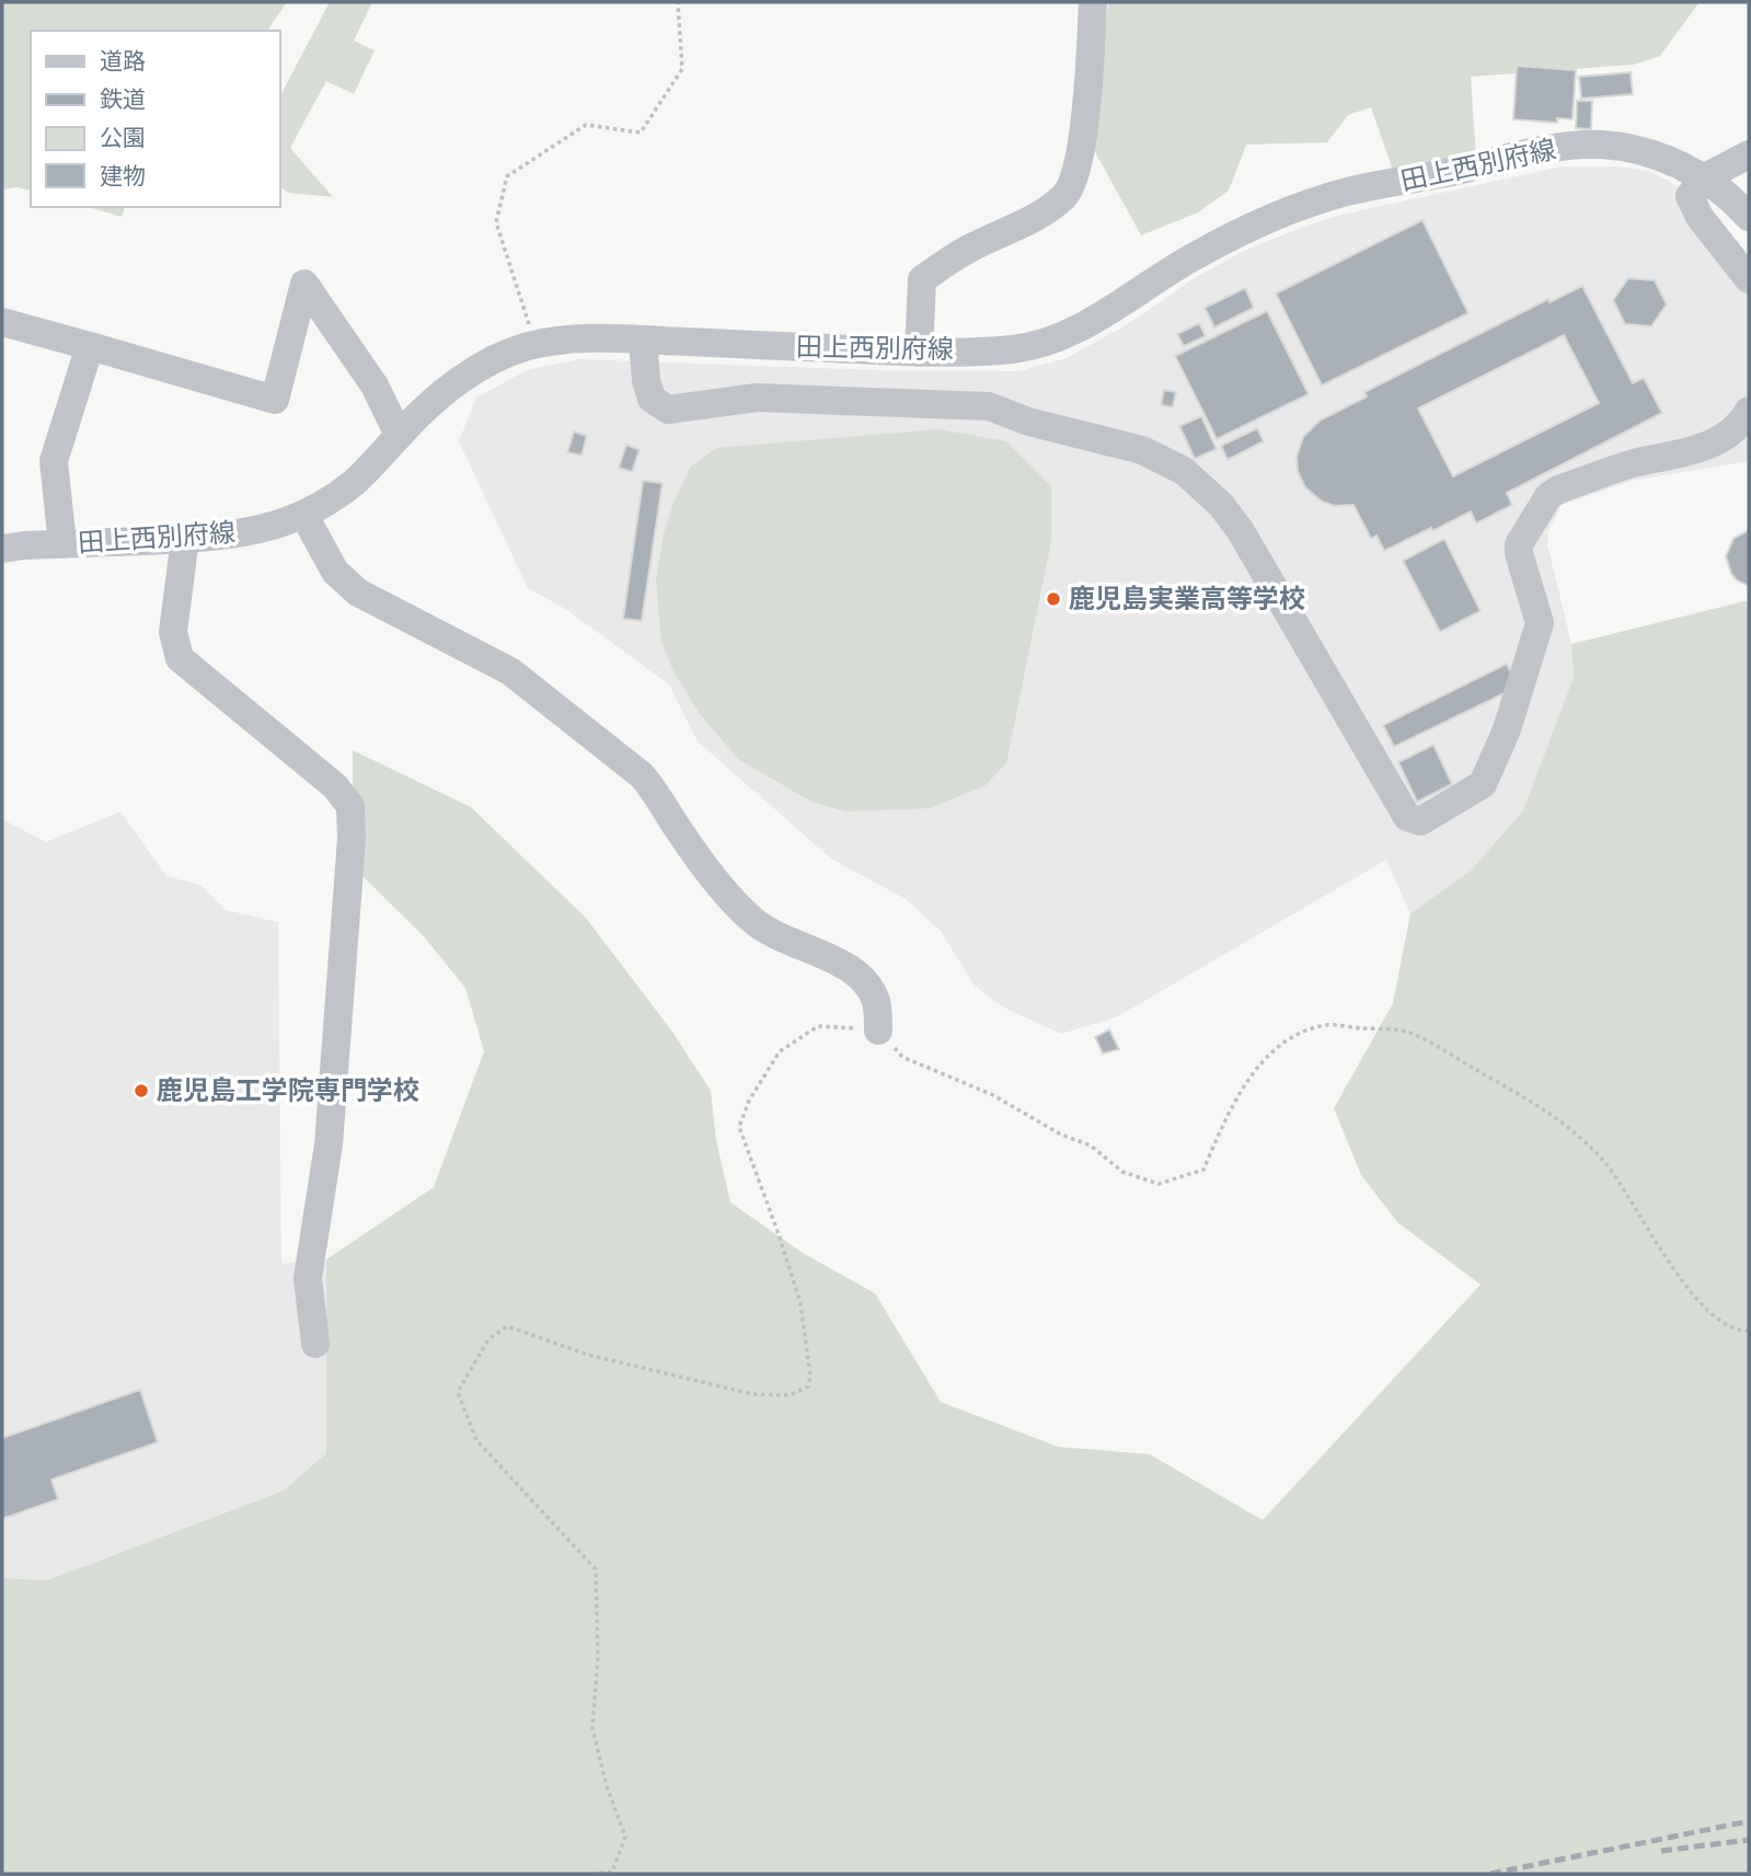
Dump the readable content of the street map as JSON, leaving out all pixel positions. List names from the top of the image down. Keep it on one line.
{"streets":{"street":["田上西別府線"]},"places":["鹿児島実業高等学校","鹿児島工学院専門学校"],"legend":["道路","鉄道","公園","建物"]}
